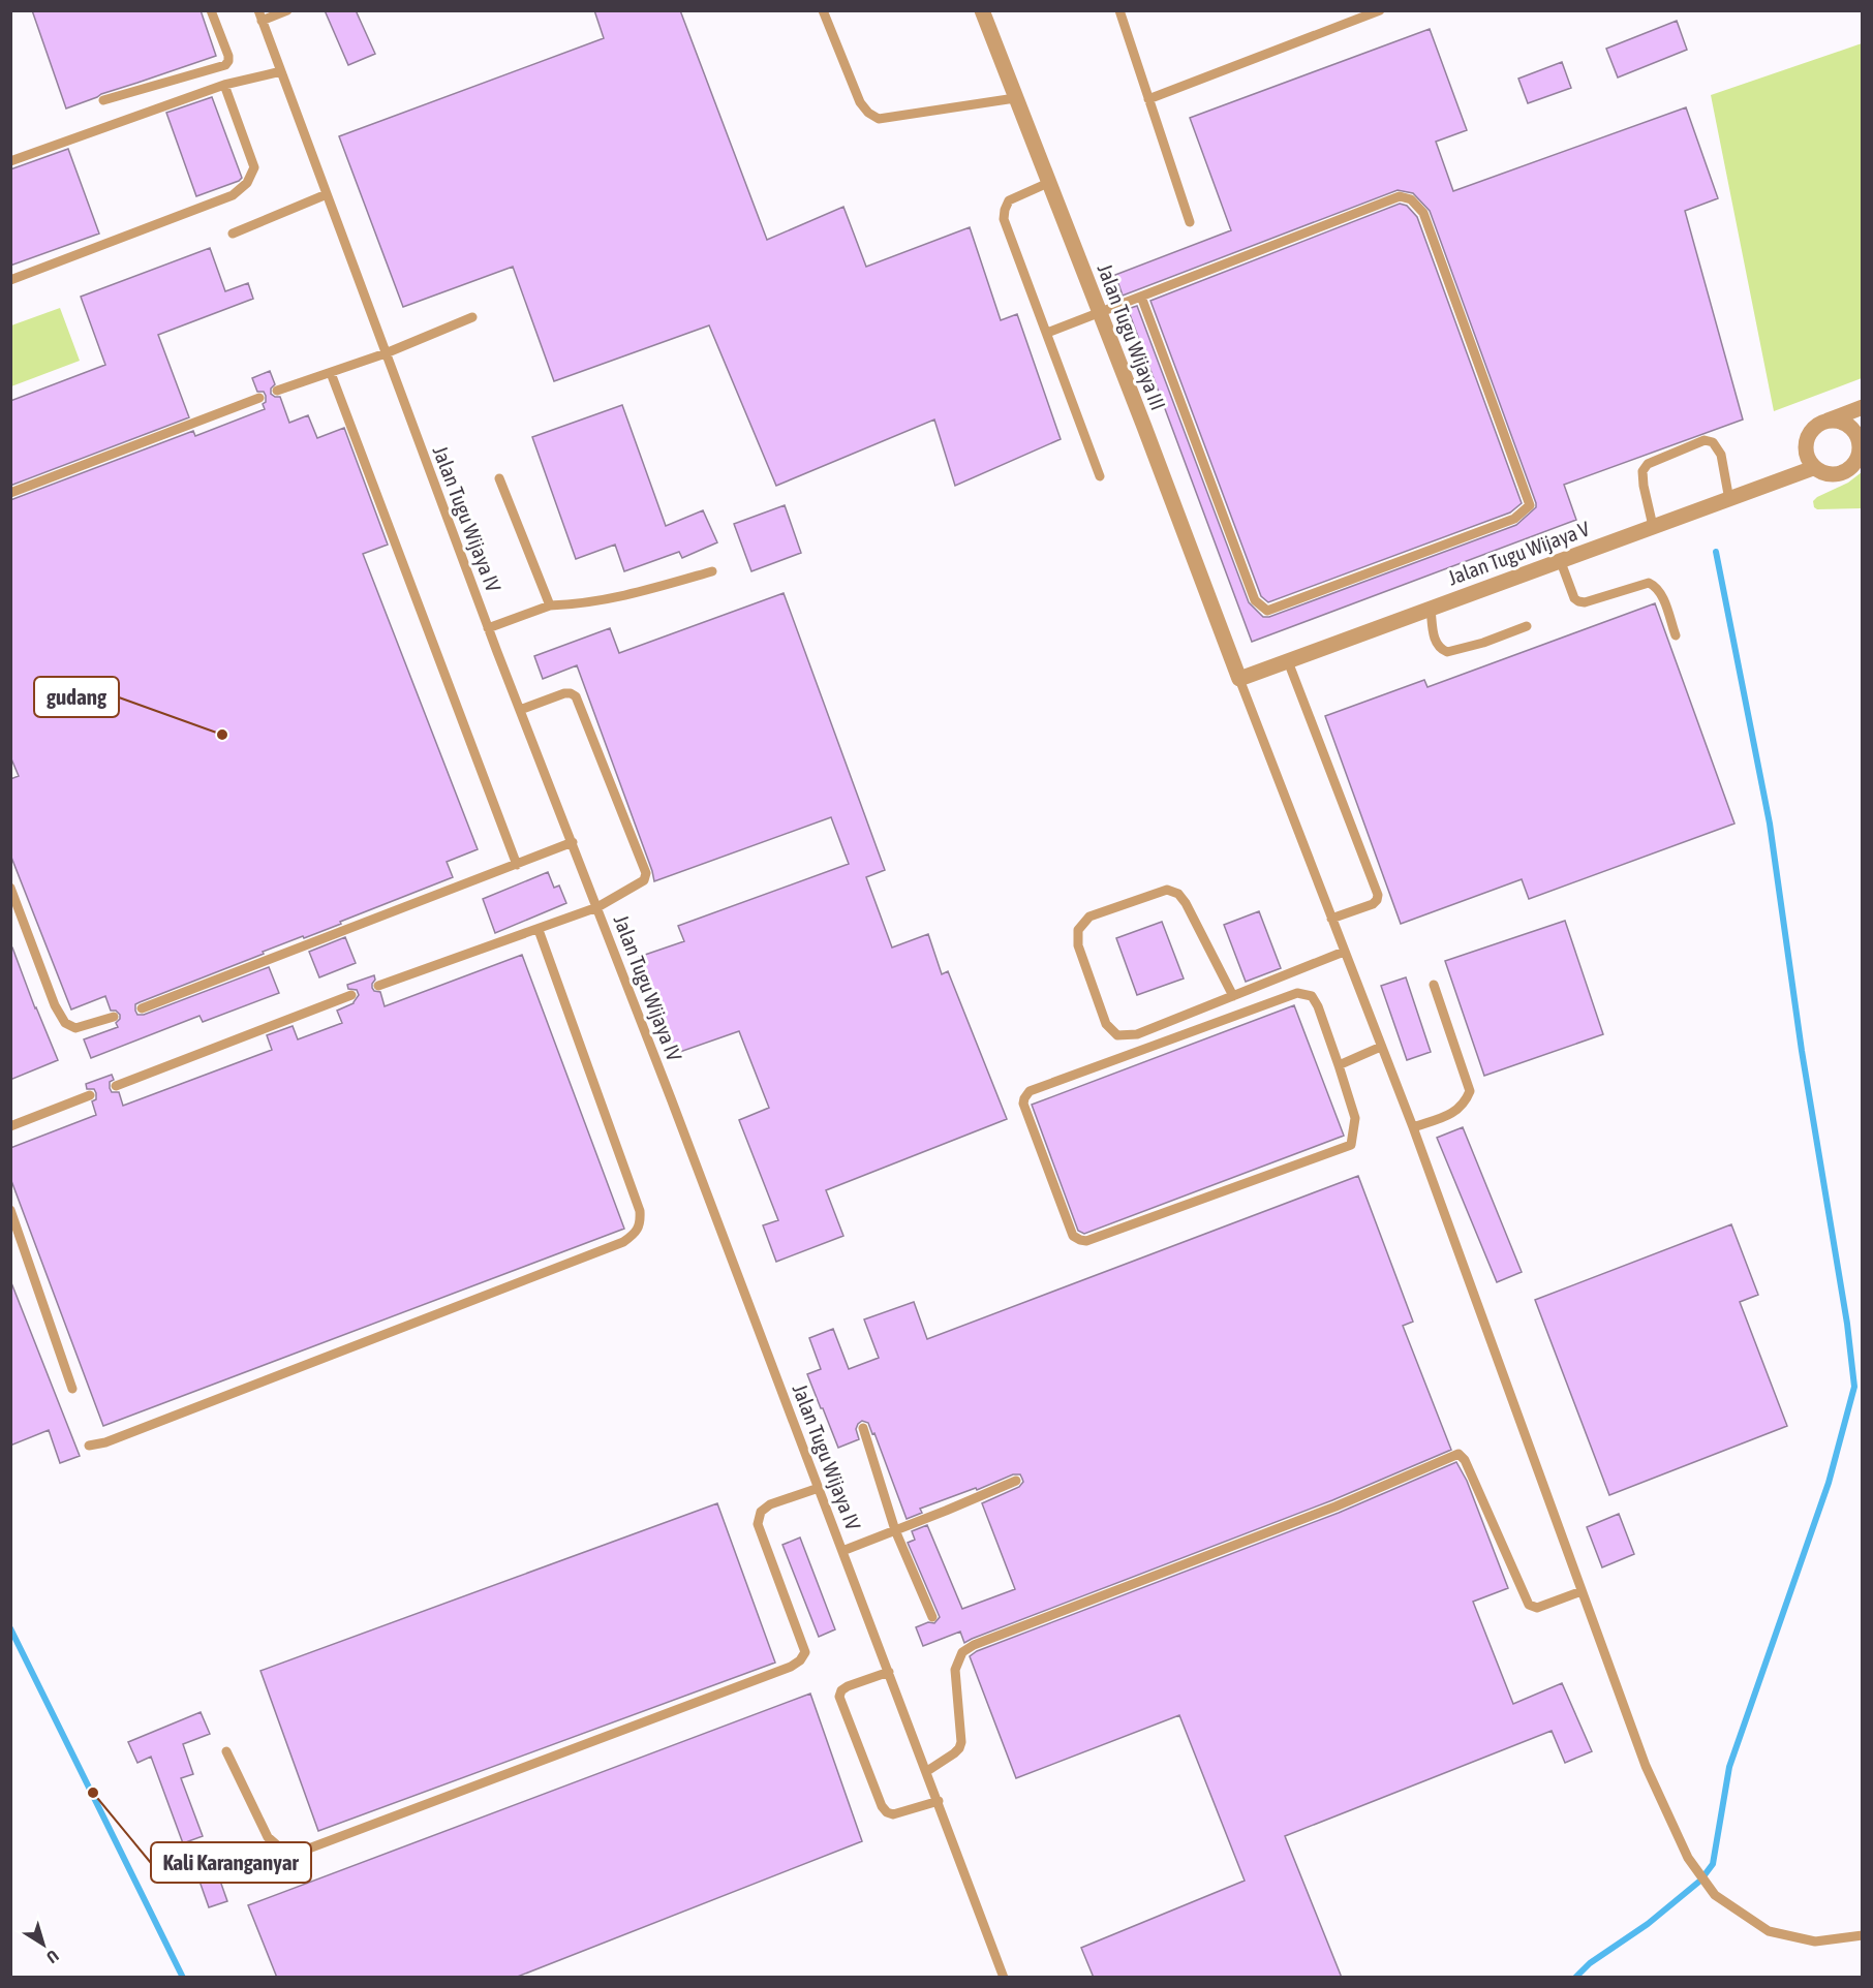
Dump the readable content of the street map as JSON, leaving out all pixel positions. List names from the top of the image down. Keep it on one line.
{"streets":{"street":["Jalan Tugu Wijaya III","Jalan Tugu Wijaya V"],"lane":["Jalan Tugu Wijaya IV"]},"crossings":[["Jalan Tugu Wijaya III","Jalan Tugu Wijaya V"]],"places":["gudang","Kali Karanganyar"],"north":"bottom right"}
